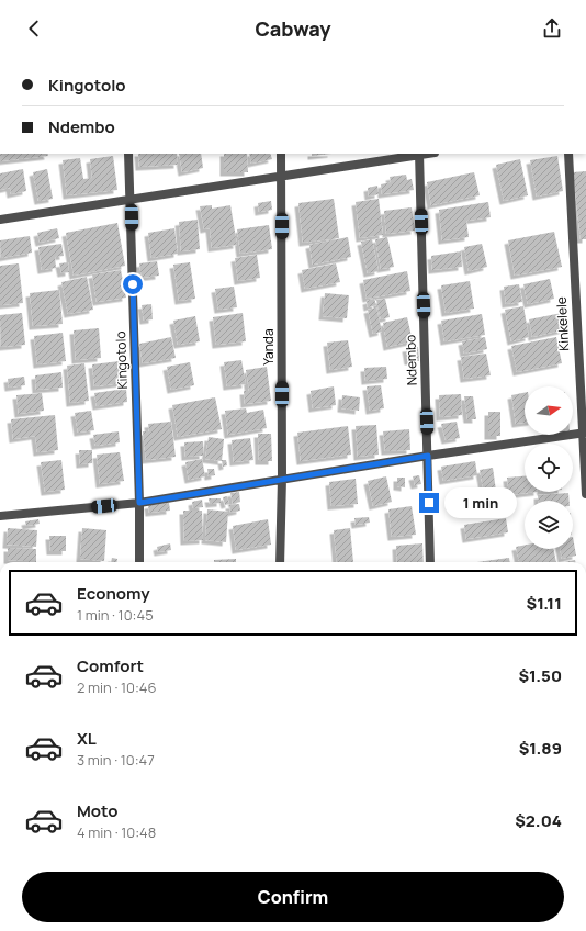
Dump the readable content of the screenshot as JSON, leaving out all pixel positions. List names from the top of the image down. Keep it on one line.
{"streets":{"street":["Kinkelele","Yanda","Kingotolo","Ndembo"]},"north":"right","page":{"header":"Cabway","banner":["Kingotolo","Ndembo"],"bubble":"1 min","list":[{"name":"Economy","note":"1 min · 10:45","value":"$1.11"},{"name":"Comfort","note":"2 min · 10:46","value":"$1.50"},{"name":"XL","note":"3 min · 10:47","value":"$1.89"},{"name":"Moto","note":"4 min · 10:48","value":"$2.04"}],"buttons":"Confirm"}}
